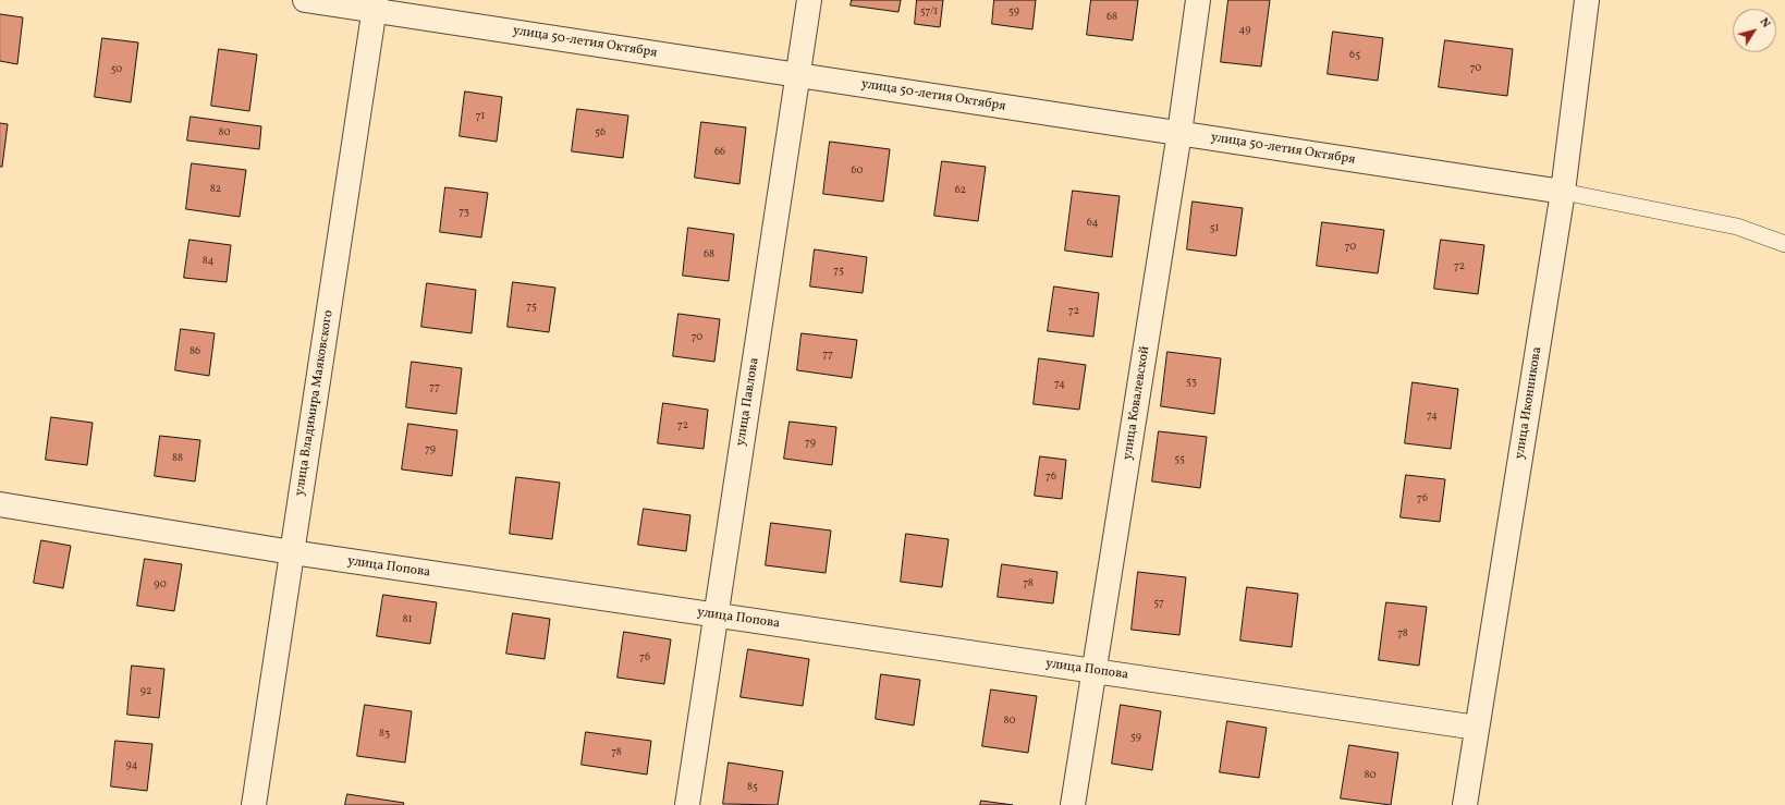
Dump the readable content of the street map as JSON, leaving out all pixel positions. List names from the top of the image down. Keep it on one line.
{"streets":{"street":["улица 50-летия Октября","улица Павлова","улица Владимира Маяковского","улица Ковалевской","улица Иконникова","улица Попова"]},"crossings":[["улица 50-летия Октября","улица Павлова"],["улица 50-летия Октября","улица Владимира Маяковского"],["улица 50-летия Октября","улица Ковалевской"],["улица 50-летия Октября","улица Иконникова"],["улица Павлова","улица Попова"],["улица Владимира Маяковского","улица Попова"],["улица Ковалевской","улица Попова"],["улица Иконникова","улица Попова"]],"house_numbers":["57/1","59","68","49","65","70","50","71","80","56","66","60","82","62","73","64","51","70","68","84","72","75","75","72","70","86","77","53","74","77","74","72","79","79","88","55","76","76","78","90","57","81","78","76","92","80","83","59","78","94","80","85"],"north":"top right"}
